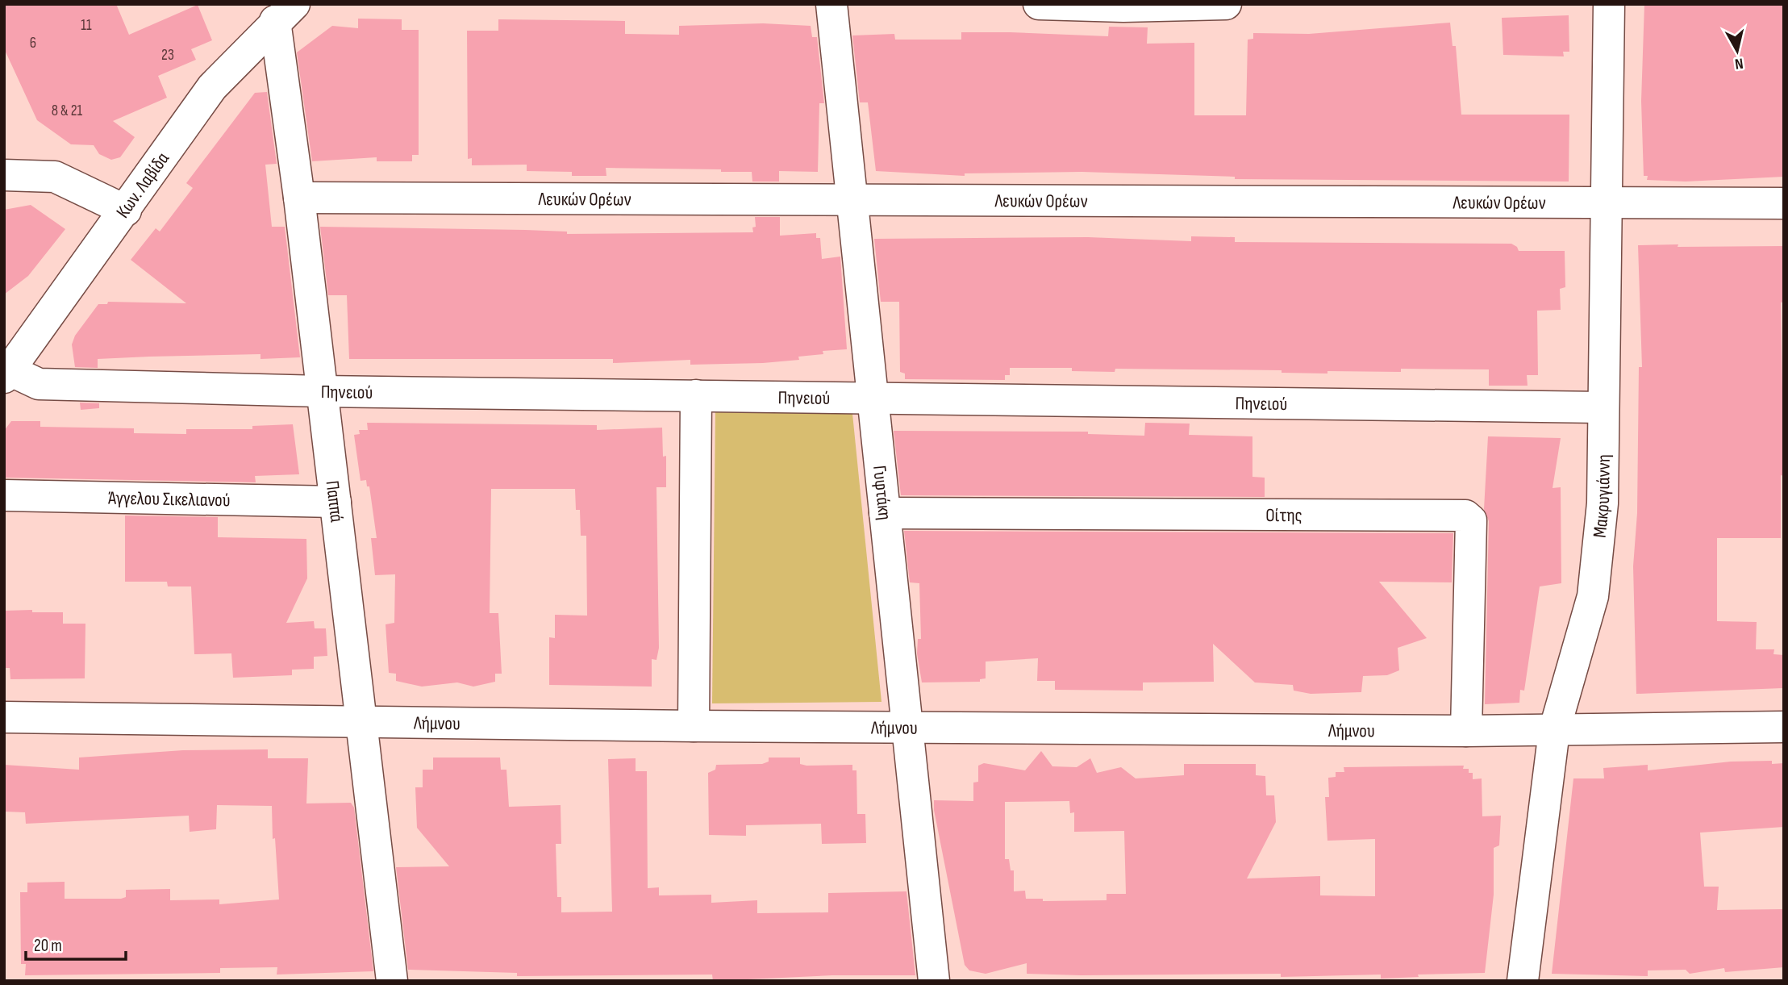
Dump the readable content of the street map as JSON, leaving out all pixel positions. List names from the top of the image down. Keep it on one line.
{"streets":{"street":["Κων. Λαβίδα","Λευκών Ορέων","Πηνειού","Γυφτάκη","Μακρυγιάννη","Άγγελου Σικελιανού","Παππά","Οίτης","Λήμνου"]},"crossings":[["Κων. Λαβίδα","Πηνειού"],["Κων. Λαβίδα","Παππά"],["Λευκών Ορέων","Γυφτάκη"],["Λευκών Ορέων","Μακρυγιάννη"],["Λευκών Ορέων","Παππά"],["Πηνειού","Γυφτάκη"],["Πηνειού","Μακρυγιάννη"],["Πηνειού","Παππά"],["Γυφτάκη","Οίτης"],["Γυφτάκη","Λήμνου"],["Μακρυγιάννη","Λήμνου"],["Άγγελου Σικελιανού","Παππά"],["Παππά","Λήμνου"],["Οίτης","Λήμνου"]],"house_numbers":["11","6","23","8 & 21"],"scale_bar":"20 m","north":"bottom"}
